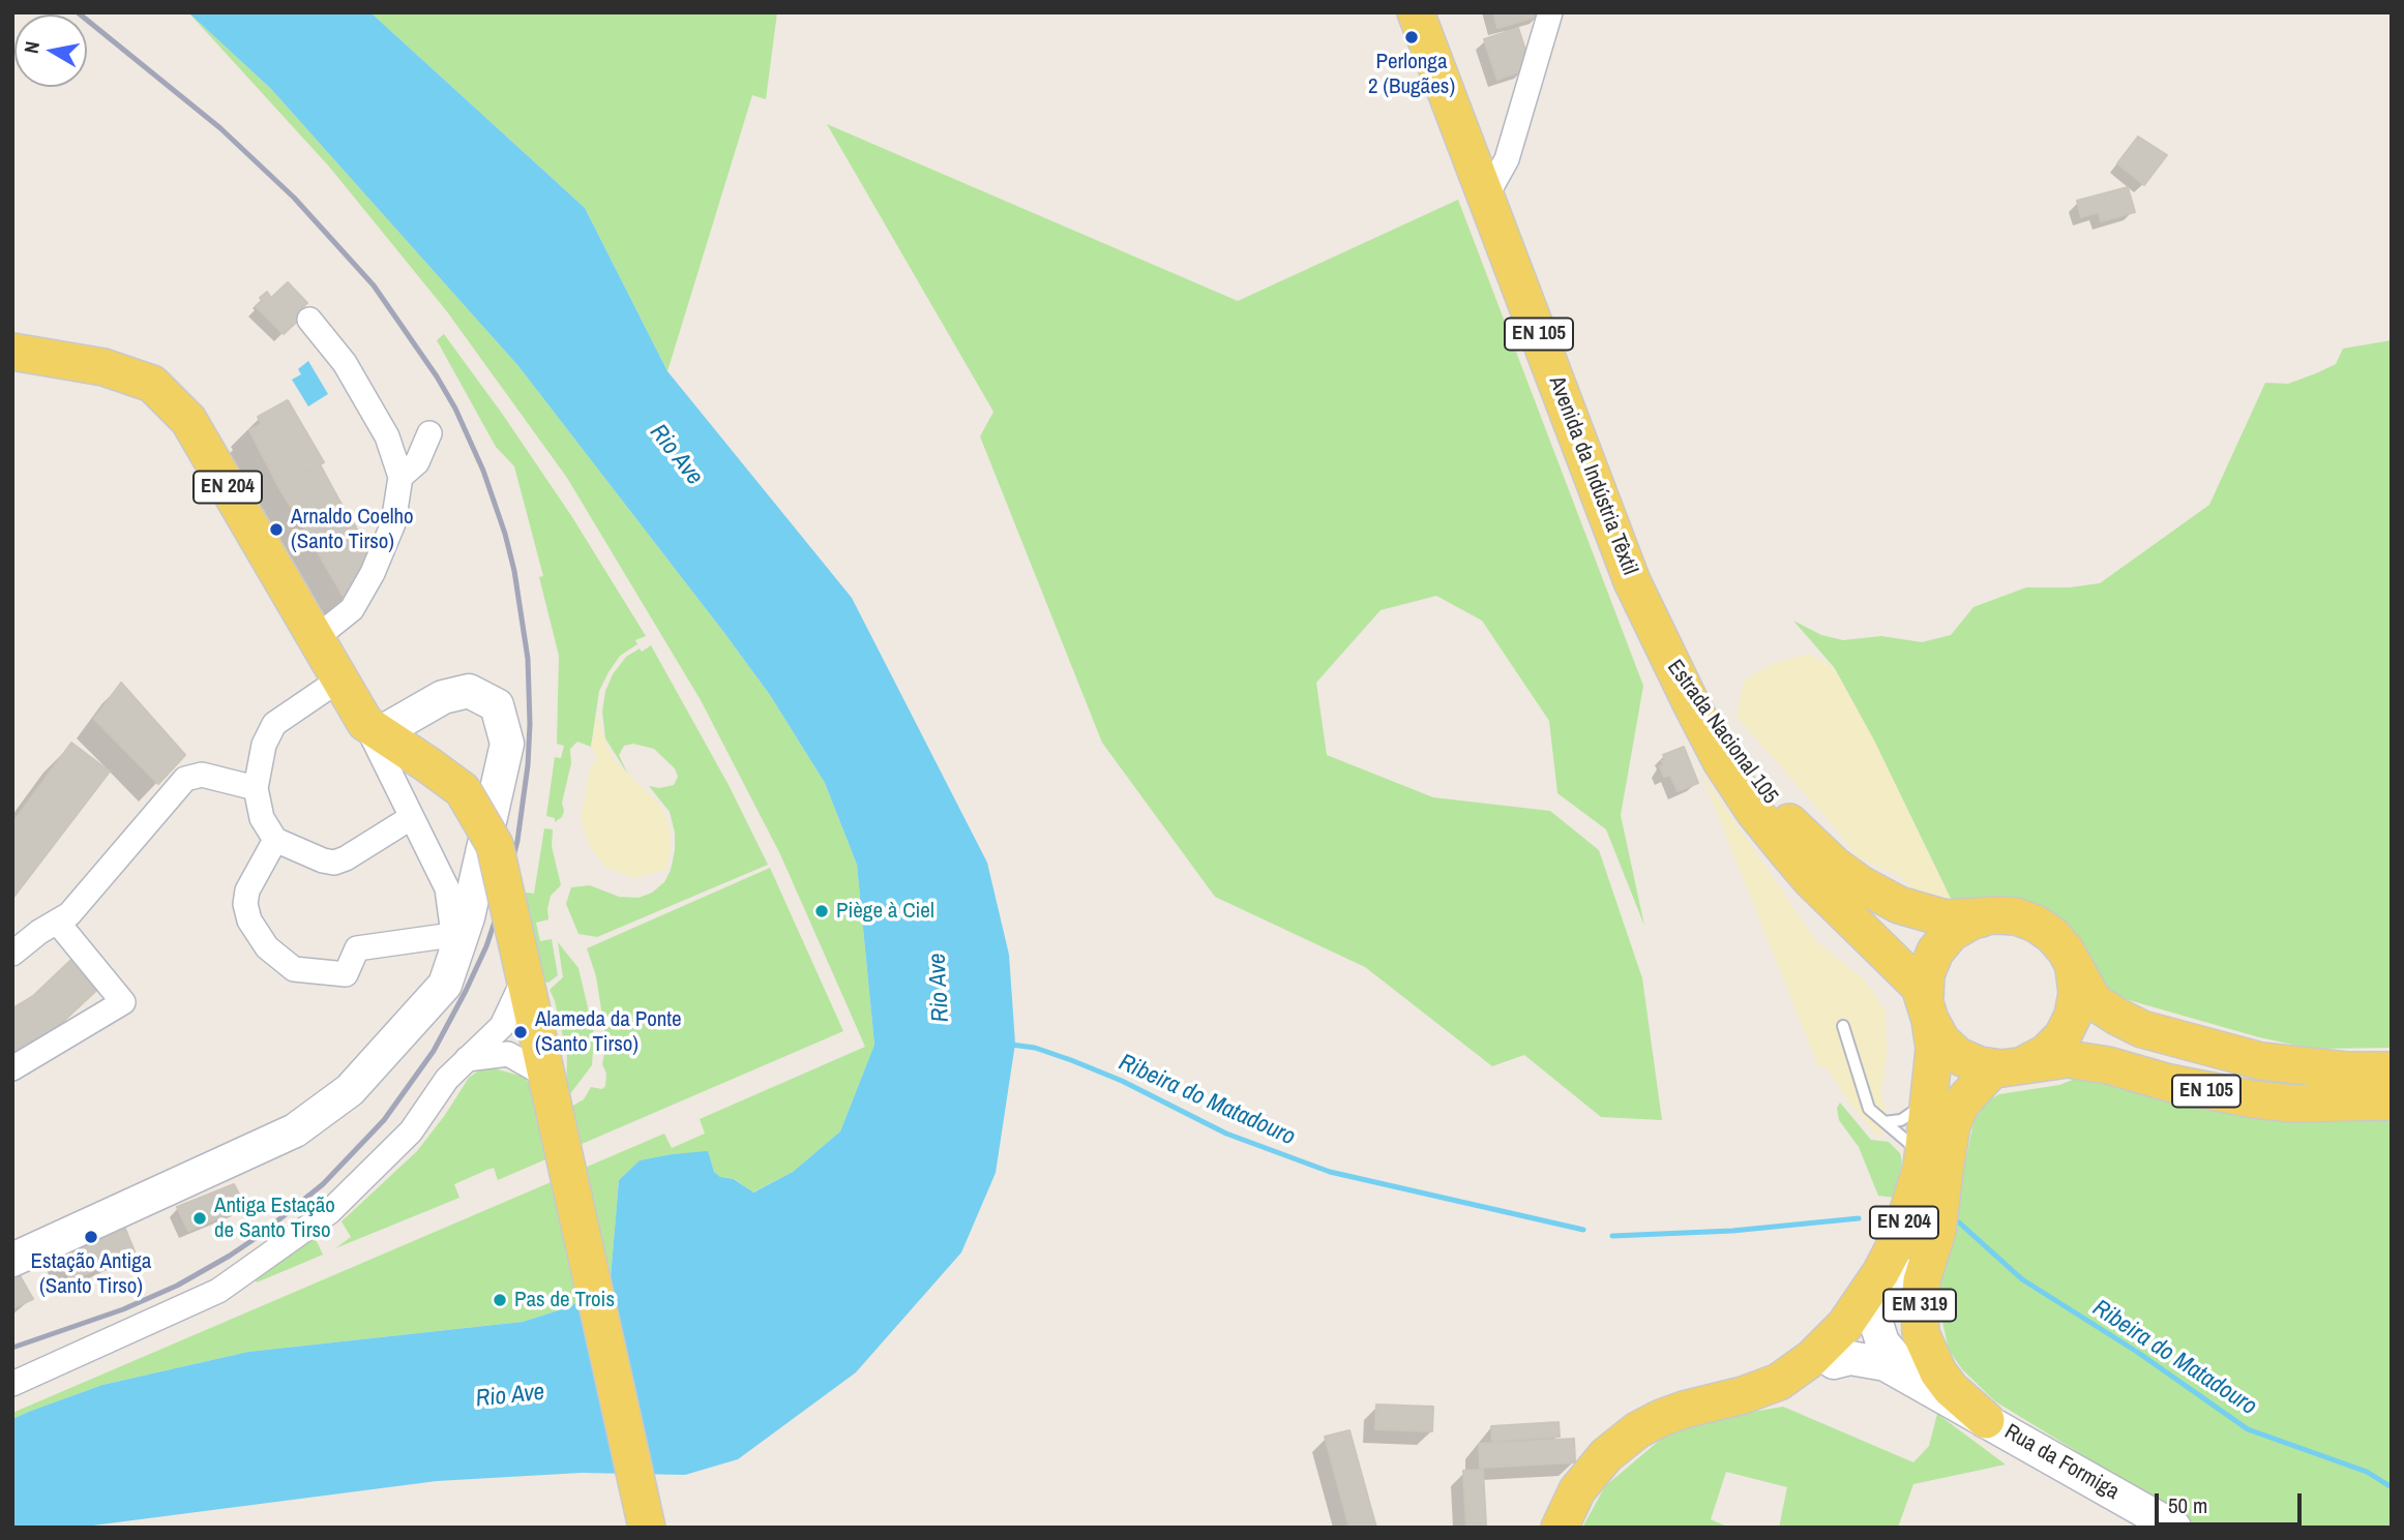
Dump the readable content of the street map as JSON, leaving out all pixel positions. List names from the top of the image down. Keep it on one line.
{"streets":{"main road":["EN 105","Avenida da Indústria Têxtil","EN 204","Estrada Nacional 105","EM 319"],"street":["Rua da Formiga"]},"crossings":[["Avenida da Indústria Têxtil","Estrada Nacional 105"],["EN 204","Estrada Nacional 105"],["EN 204","EM 319"],["EM 319","Rua da Formiga"]],"water":["Rio Ave","Ribeira do Matadouro"],"places":["Perlonga 2 (Bugães)","Arnaldo Coelho (Santo Tirso)","Piège à Ciel","Alameda da Ponte (Santo Tirso)","Antiga Estação de Santo Tirso","Estação Antiga (Santo Tirso)","Pas de Trois"],"scale_bar":"50 m","north":"left"}
